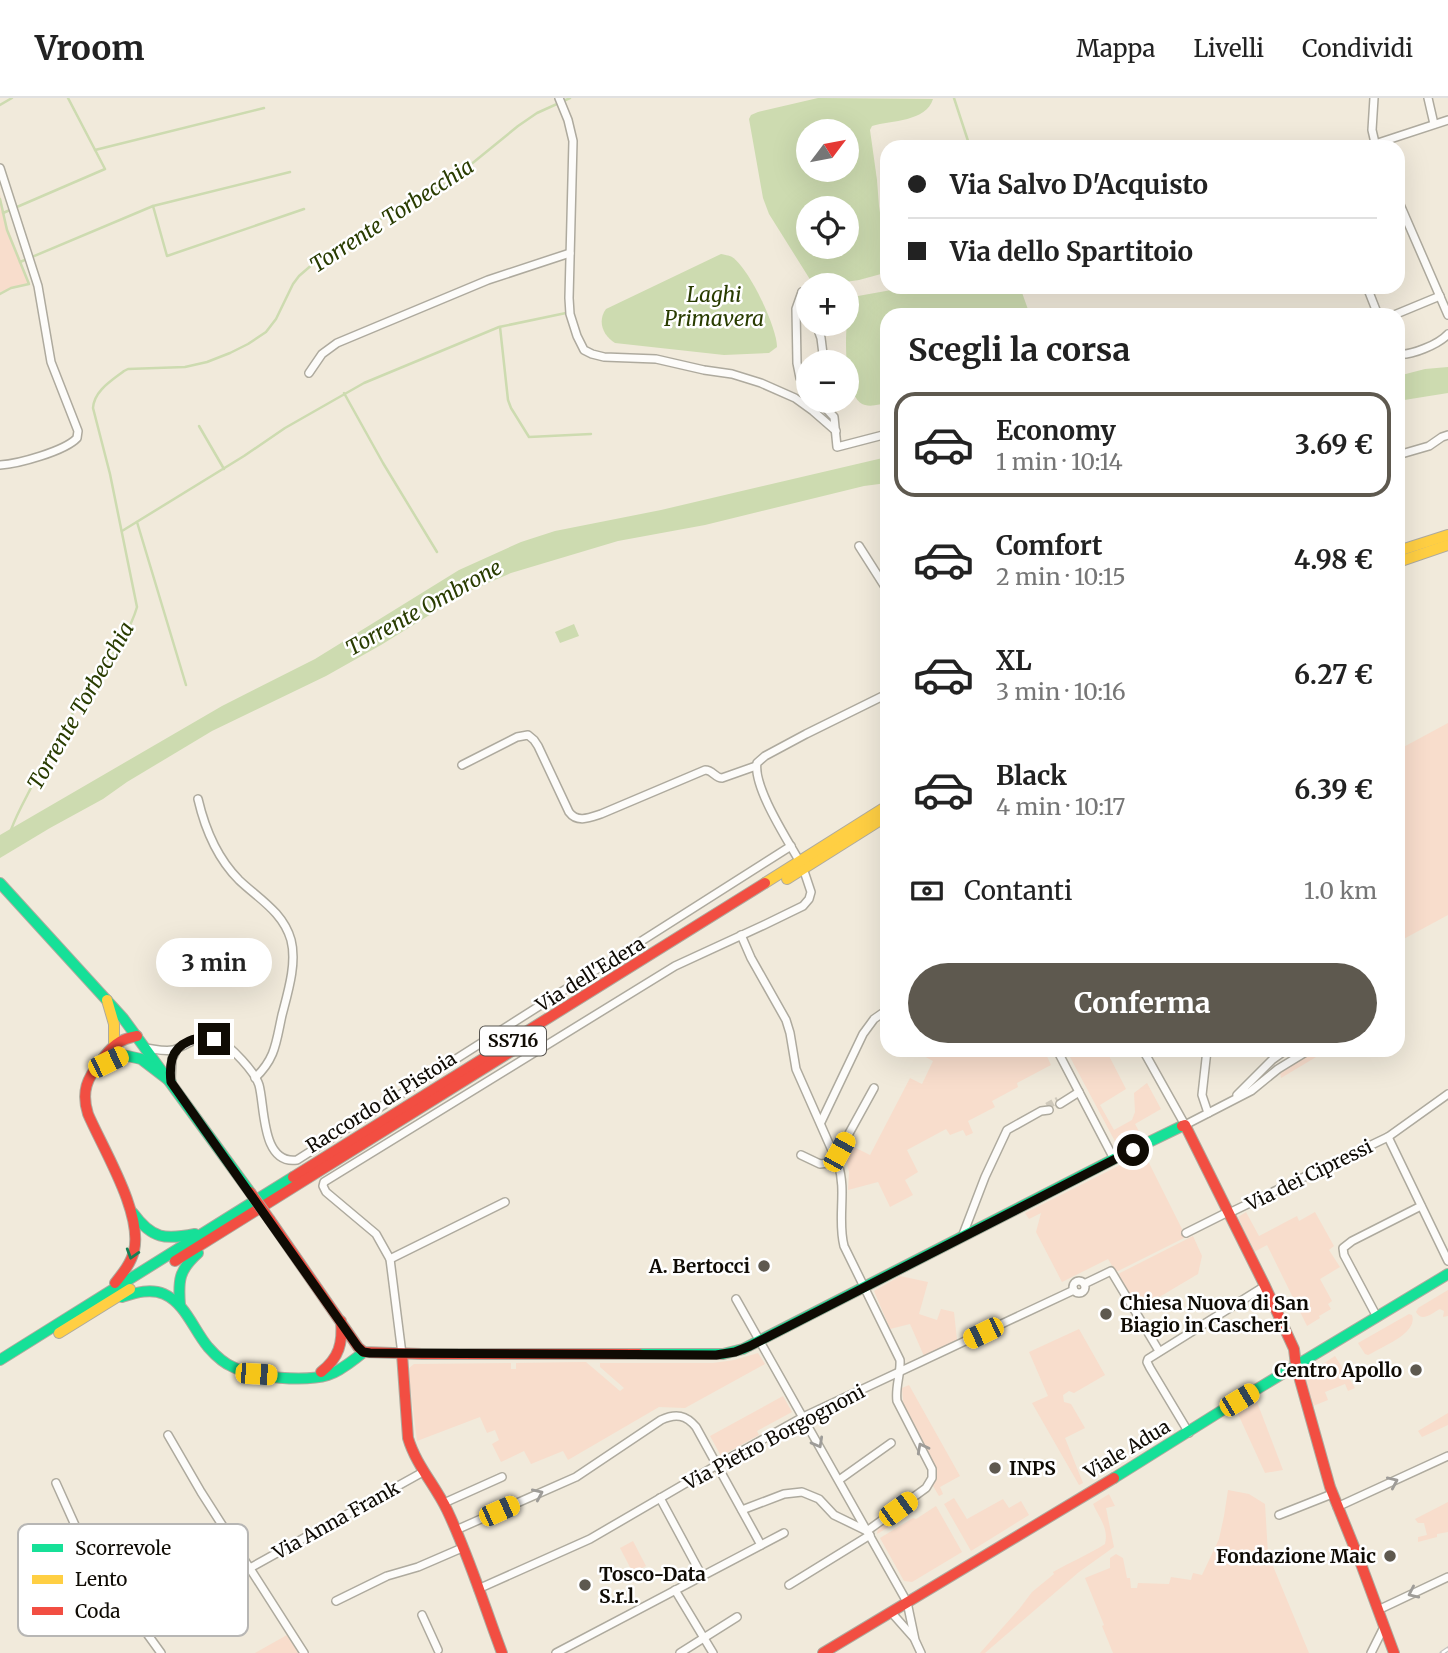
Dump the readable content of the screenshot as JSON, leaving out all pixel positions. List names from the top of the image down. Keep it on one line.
{"streets":{"main road":["SS716","Raccordo di Pistoia","Viale Adua"],"street":["Via dell'Edera","Via dei Cipressi","Via Pietro Borgognoni","Via Anna Frank"]},"water":["Torrente Torbecchia","Laghi Primavera","Torrente Ombrone"],"places":["A. Bertocci","Chiesa Nuova di San Biagio in Cascheri","Centro Apollo","INPS","Fondazione Maic","Tosco-Data S.r.l."],"legend":["Scorrevole","Lento","Coda"],"north":"top right","page":{"header":"Vroom","nav":["Mappa","Livelli","Condividi"],"map_buttons":["+","−"],"banner":["Via Salvo D'Acquisto","Via dello Spartitoio"],"heading":"Scegli la corsa","list":[{"name":"Economy","note":"1 min · 10:14","value":"3.69 €"},{"name":"Comfort","note":"2 min · 10:15","value":"4.98 €"},{"name":"XL","note":"3 min · 10:16","value":"6.27 €"},{"name":"Black","note":"4 min · 10:17","value":"6.39 €"}],"pay":["Contanti","1.0 km"],"bubble":"3 min","buttons":"Conferma"}}
